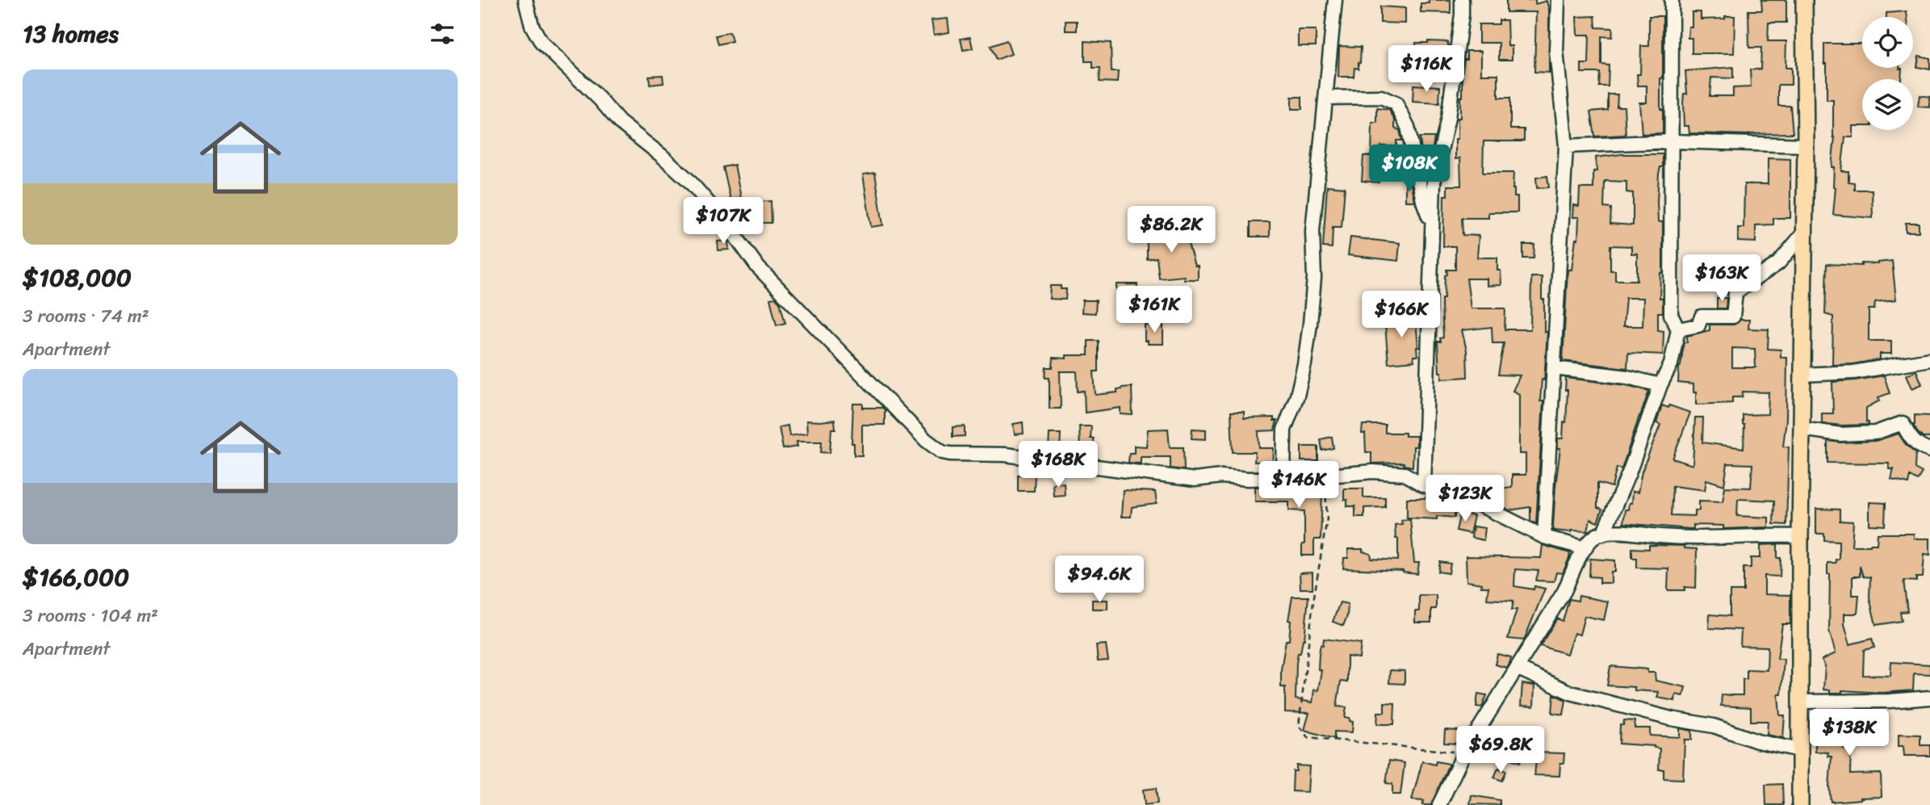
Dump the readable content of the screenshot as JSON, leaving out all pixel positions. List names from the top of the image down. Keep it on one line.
{"page":{"heading":"13 homes","price":["$116K","$108K","$107K","$86.2K","$163K","$161K","$166K","$168K","$146K","$123K","$94.6K","$138K","$69.8K"],"list":[{"name":"$108,000","note":"3 rooms · 74 m² · Apartment"},{"name":"$166,000","note":"3 rooms · 104 m² · Apartment"}]}}
